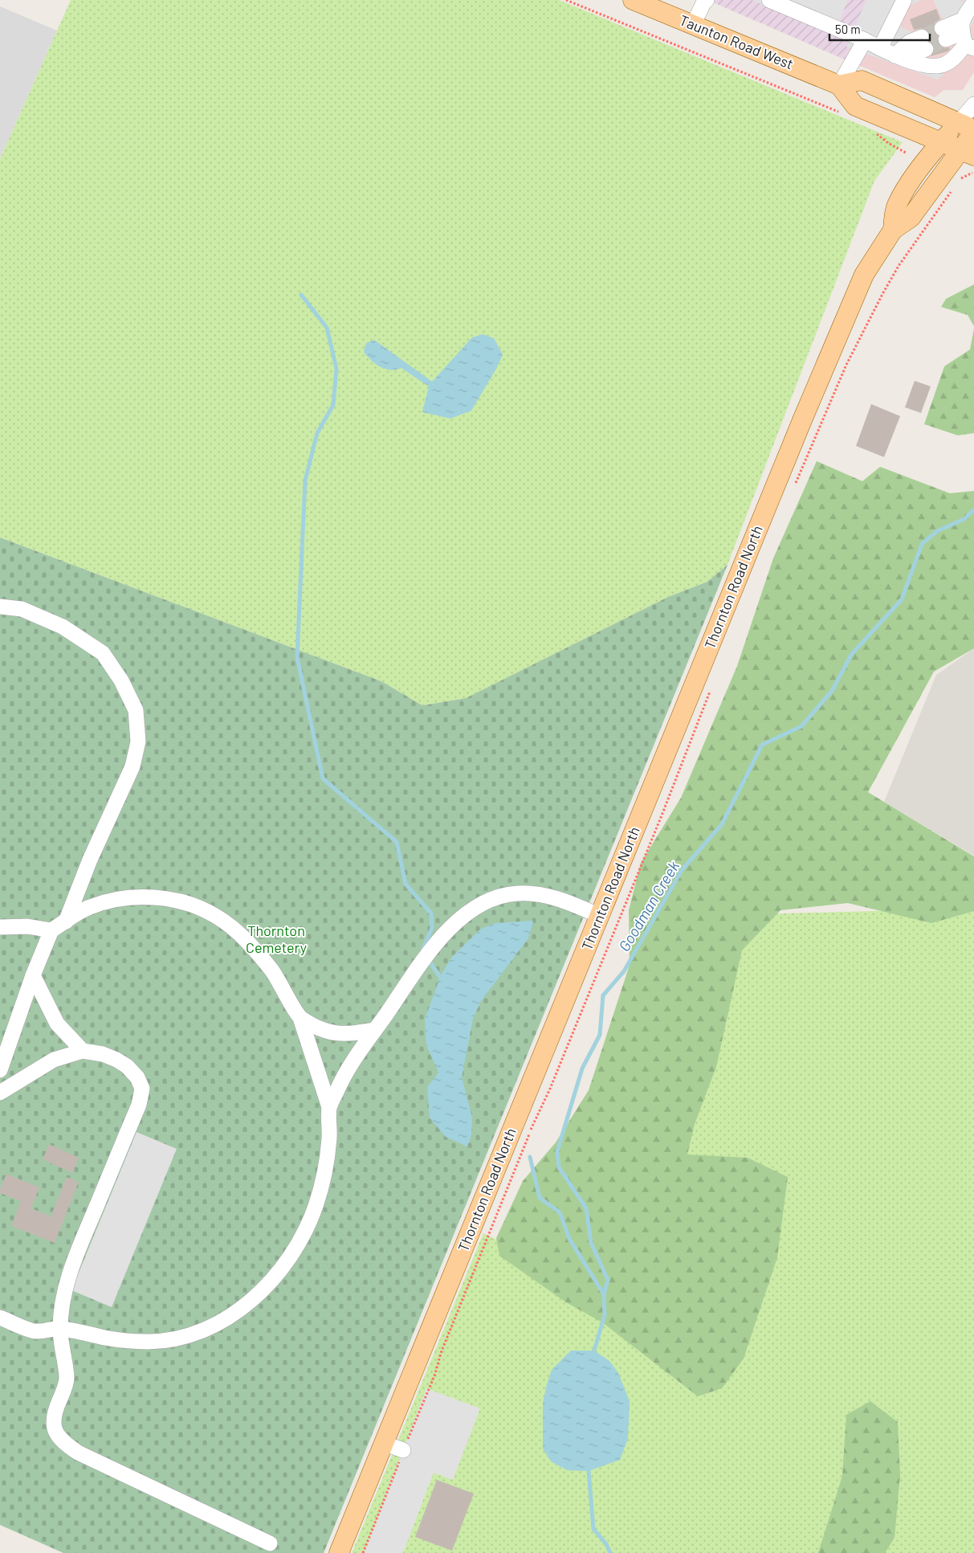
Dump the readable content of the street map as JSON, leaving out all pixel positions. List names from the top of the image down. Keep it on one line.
{"streets":{"main road":["Taunton Road West","Thornton Road North"]},"water":["Goodman Creek"],"parks":["Thornton Cemetery"],"scale_bar":"50 m"}
